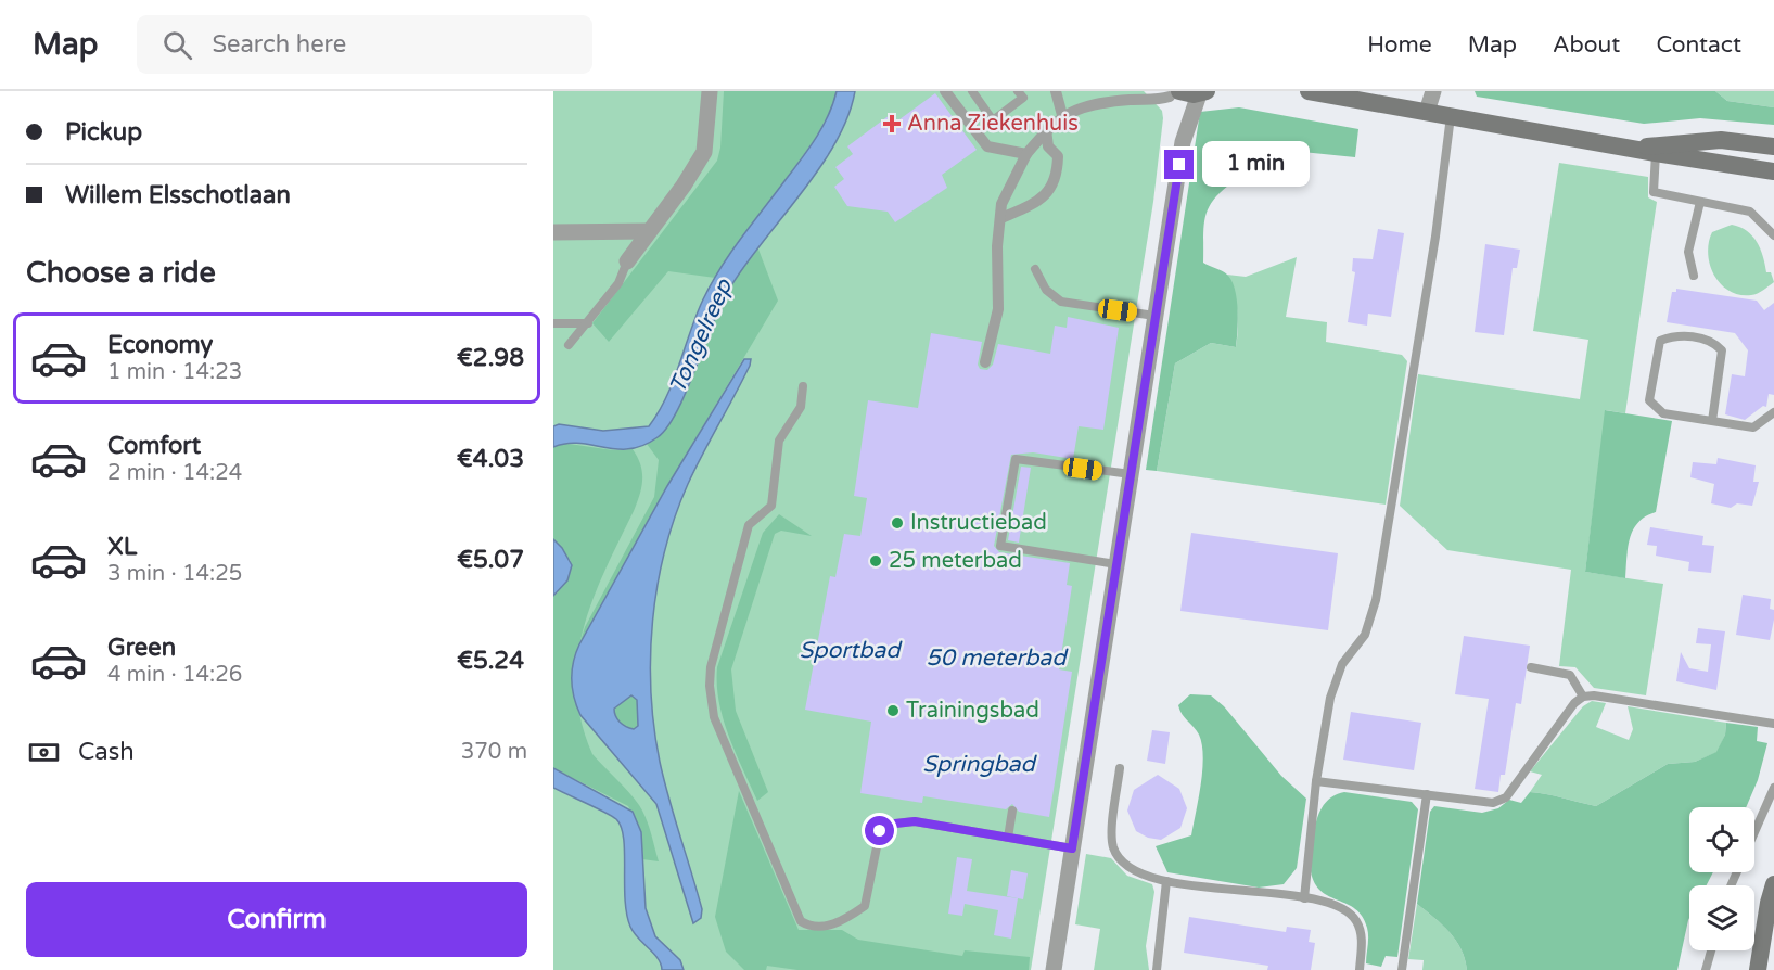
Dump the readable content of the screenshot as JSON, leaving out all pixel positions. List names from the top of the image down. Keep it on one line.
{"water":["Tongelreep","Sportbad","50 meterbad","Springbad"],"places":{"health":["Anna Ziekenhuis"],"other":["Instructiebad","25 meterbad","Trainingsbad"]},"page":{"header":"Map","search":"Search here","nav":["Home","Map","About","Contact"],"banner":["Pickup","Willem Elsschotlaan"],"bubble":"1 min","heading":"Choose a ride","list":[{"name":"Economy","note":"1 min · 14:23","value":"€2.98"},{"name":"Comfort","note":"2 min · 14:24","value":"€4.03"},{"name":"XL","note":"3 min · 14:25","value":"€5.07"},{"name":"Green","note":"4 min · 14:26","value":"€5.24"}],"pay":["Cash","370 m"],"buttons":"Confirm"}}
